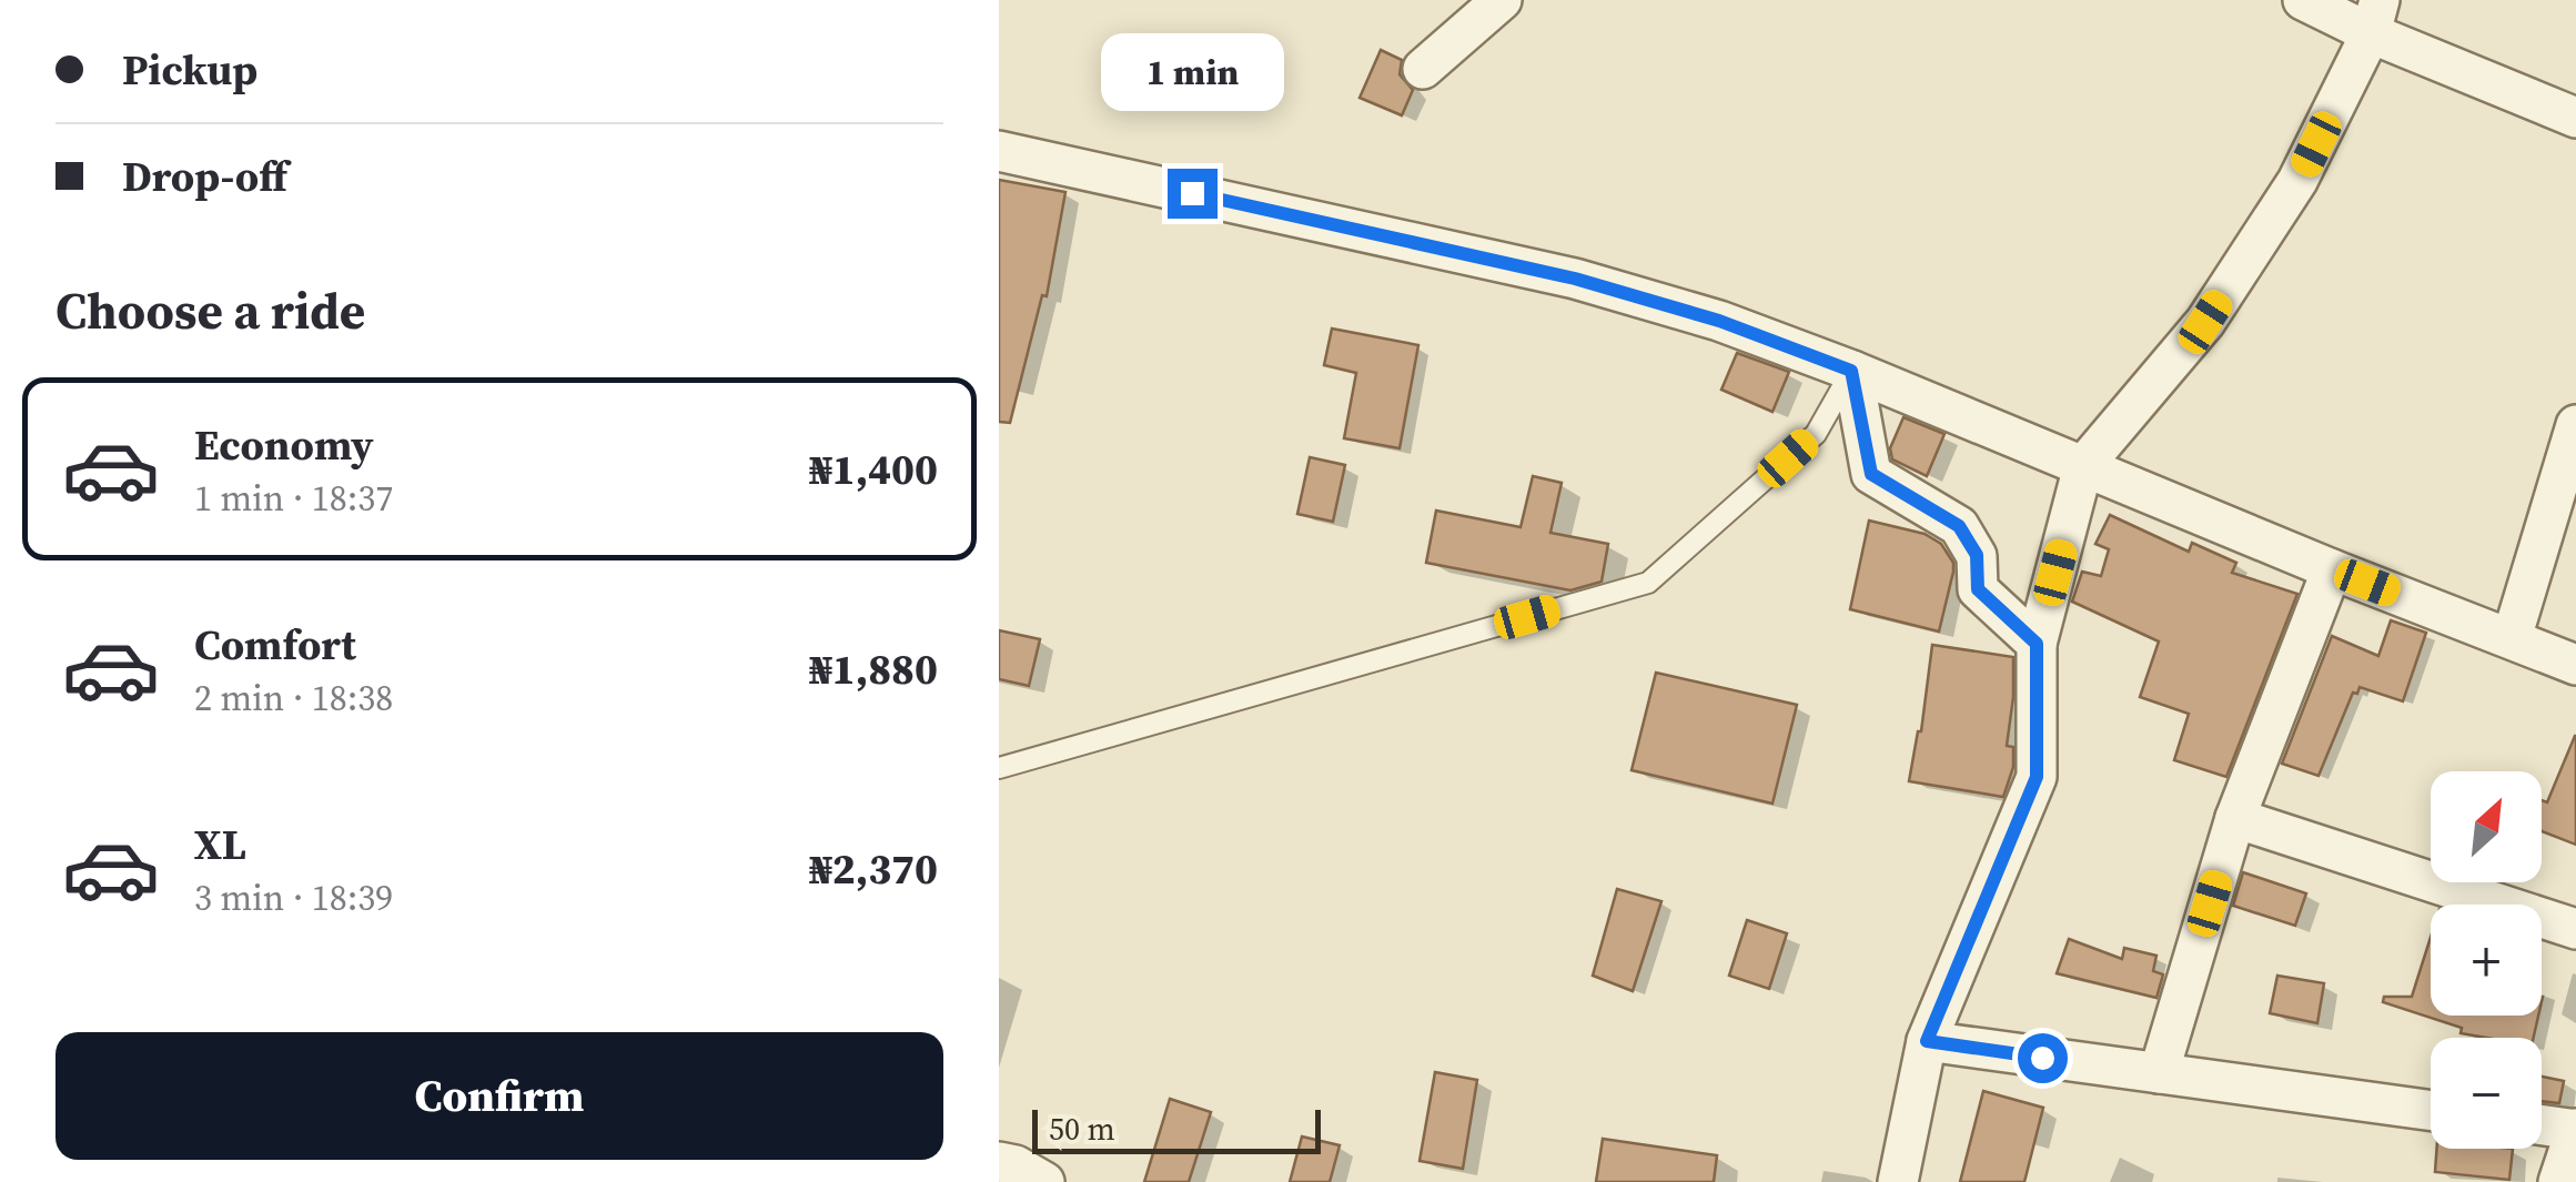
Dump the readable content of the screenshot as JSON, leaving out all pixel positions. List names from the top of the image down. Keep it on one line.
{"scale_bar":"50 m","north":"top right","page":{"banner":["Pickup","Drop-off"],"bubble":"1 min","heading":"Choose a ride","list":[{"name":"Economy","note":"1 min · 18:37","value":"₦1,400"},{"name":"Comfort","note":"2 min · 18:38","value":"₦1,880"},{"name":"XL","note":"3 min · 18:39","value":"₦2,370"}],"map_buttons":["+","−"],"buttons":"Confirm","scale":"50 m"}}
